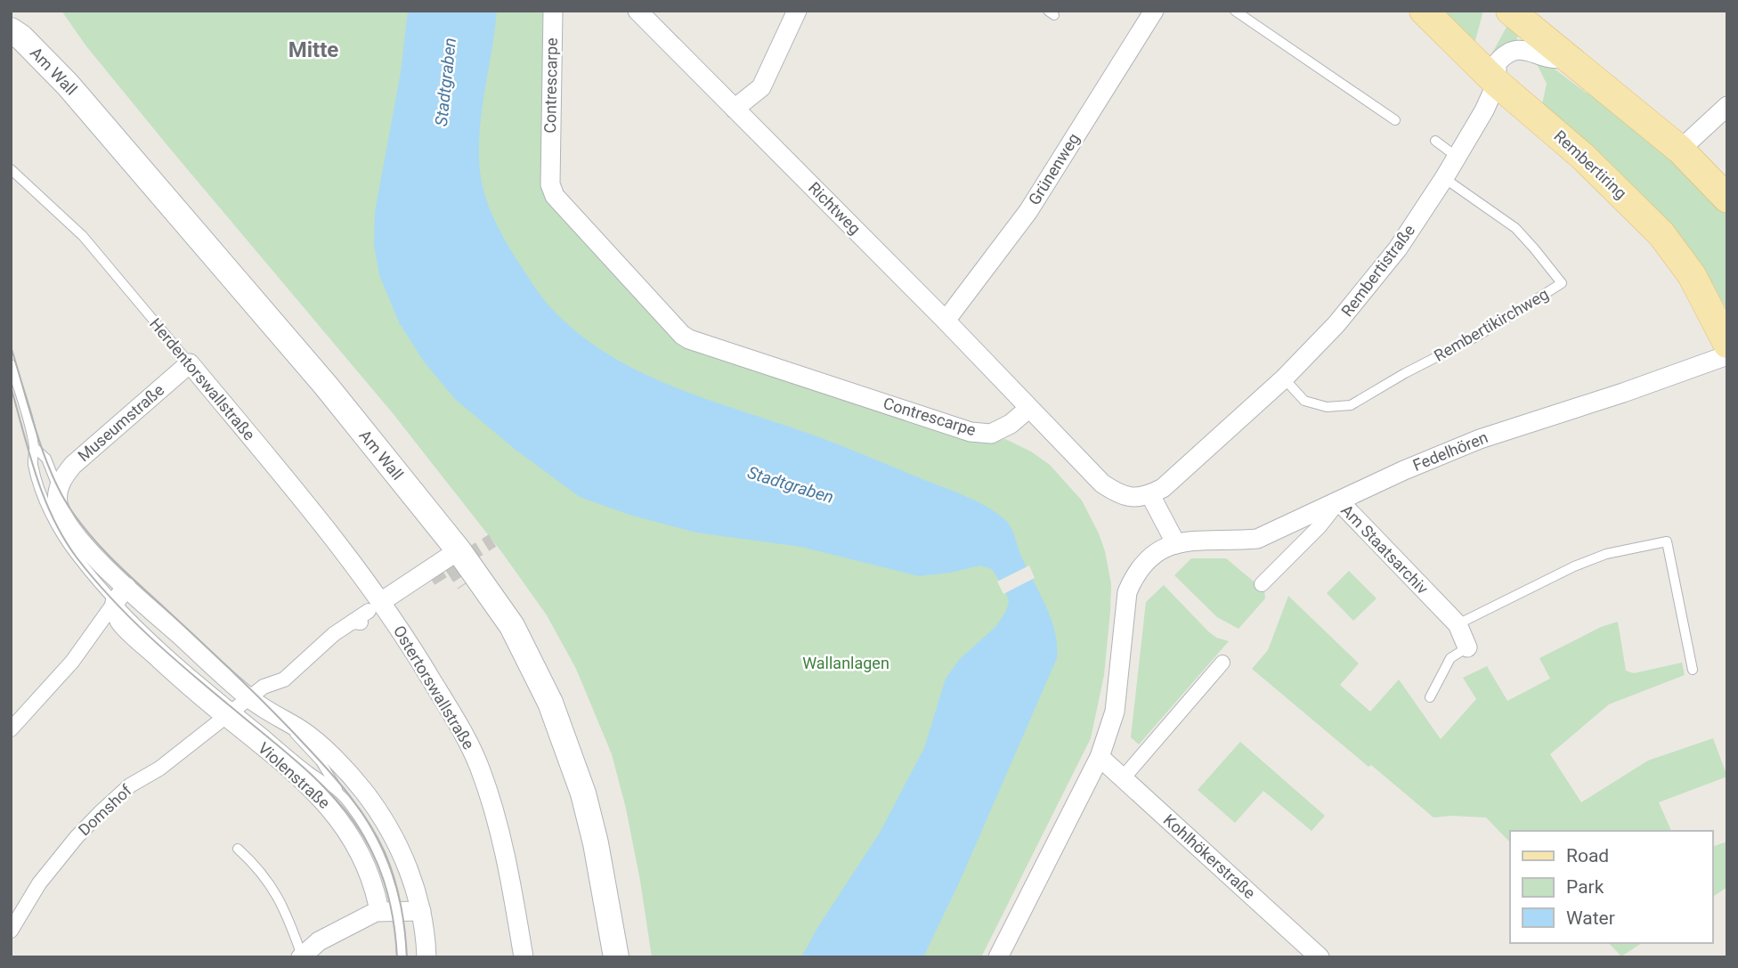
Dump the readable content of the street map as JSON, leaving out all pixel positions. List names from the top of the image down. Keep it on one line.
{"streets":{"main road":["Am Wall","Rembertiring"],"street":["Contrescarpe","Grünenweg","Richtweg","Rembertistraße","Herdentorswallstraße","Museumstraße","Fedelhören","Am Staatsarchiv","Ostertorswallstraße","Violenstraße","Domshof","Kohlhökerstraße"],"lane":["Rembertikirchweg"]},"crossings":[["Contrescarpe","Richtweg"],["Rembertiring","Rembertistraße"],["Grünenweg","Richtweg"],["Rembertistraße","Rembertikirchweg"],["Herdentorswallstraße","Museumstraße"],["Herdentorswallstraße","Ostertorswallstraße"],["Herdentorswallstraße","Domshof"],["Fedelhören","Am Staatsarchiv"],["Ostertorswallstraße","Domshof"],["Violenstraße","Domshof"]],"districts":["Mitte"],"water":["Stadtgraben"],"parks":["Wallanlagen"],"legend":["Road","Park","Water"]}
